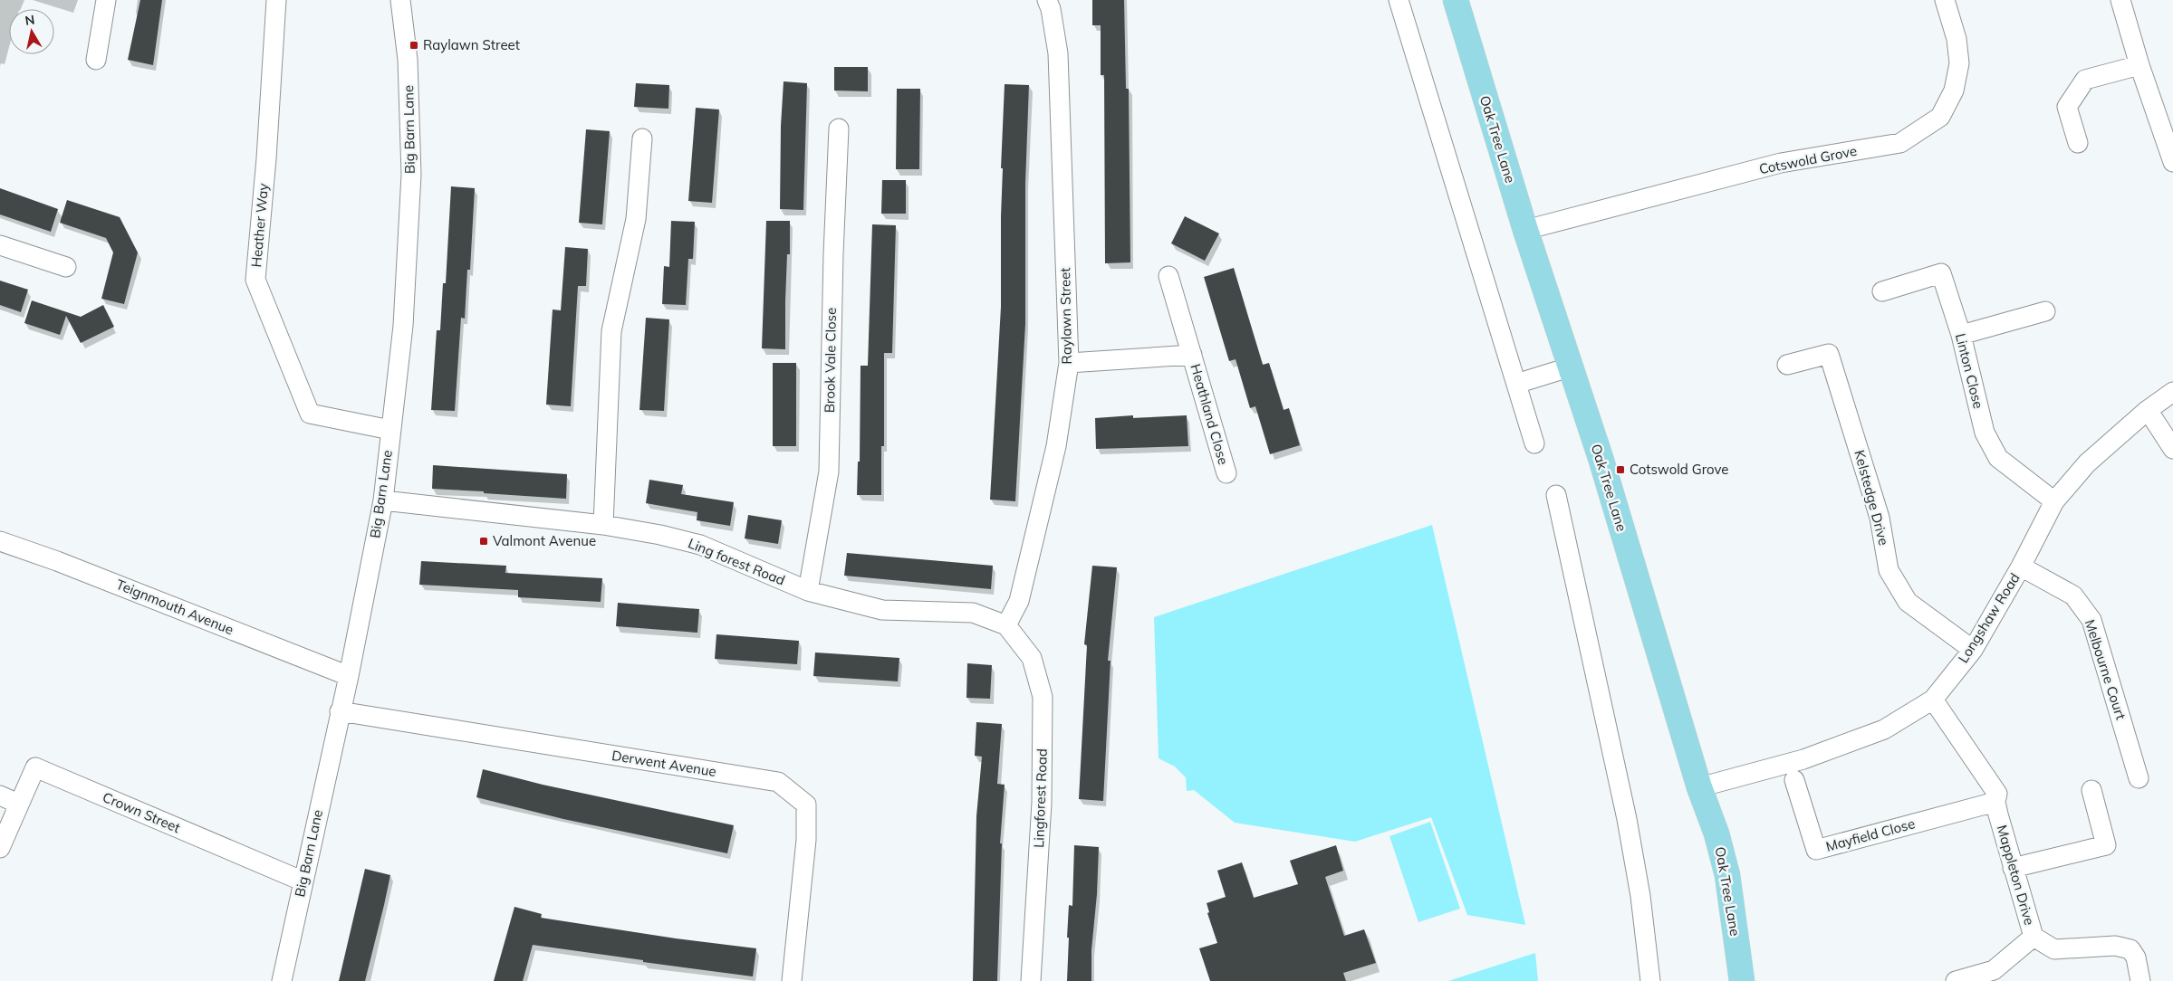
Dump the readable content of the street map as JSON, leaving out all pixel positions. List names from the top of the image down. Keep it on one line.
{"streets":{"main road":["Oak Tree Lane"],"street":["Big Barn Lane","Cotswold Grove","Heather Way","Raylawn Street","Brook Vale Close","Linton Close","Heathland Close","Kelstedge Drive","Ling forest Road","Teignmouth Avenue","Longshaw Road","Melbourne Court","Derwent Avenue","Lingforest Road","Crown Street","Mayfield Close","Mappleton Drive"]},"crossings":[["Big Barn Lane","Heather Way"],["Big Barn Lane","Ling forest Road"],["Big Barn Lane","Teignmouth Avenue"],["Big Barn Lane","Derwent Avenue"],["Big Barn Lane","Crown Street"],["Oak Tree Lane","Cotswold Grove"],["Oak Tree Lane","Longshaw Road"],["Raylawn Street","Heathland Close"],["Raylawn Street","Ling forest Road"],["Raylawn Street","Lingforest Road"],["Brook Vale Close","Ling forest Road"],["Linton Close","Longshaw Road"],["Kelstedge Drive","Longshaw Road"],["Ling forest Road","Lingforest Road"],["Longshaw Road","Melbourne Court"],["Longshaw Road","Mappleton Drive"],["Mayfield Close","Mappleton Drive"]],"places":{"transit":["Raylawn Street","Cotswold Grove","Valmont Avenue"]},"north":"top"}
